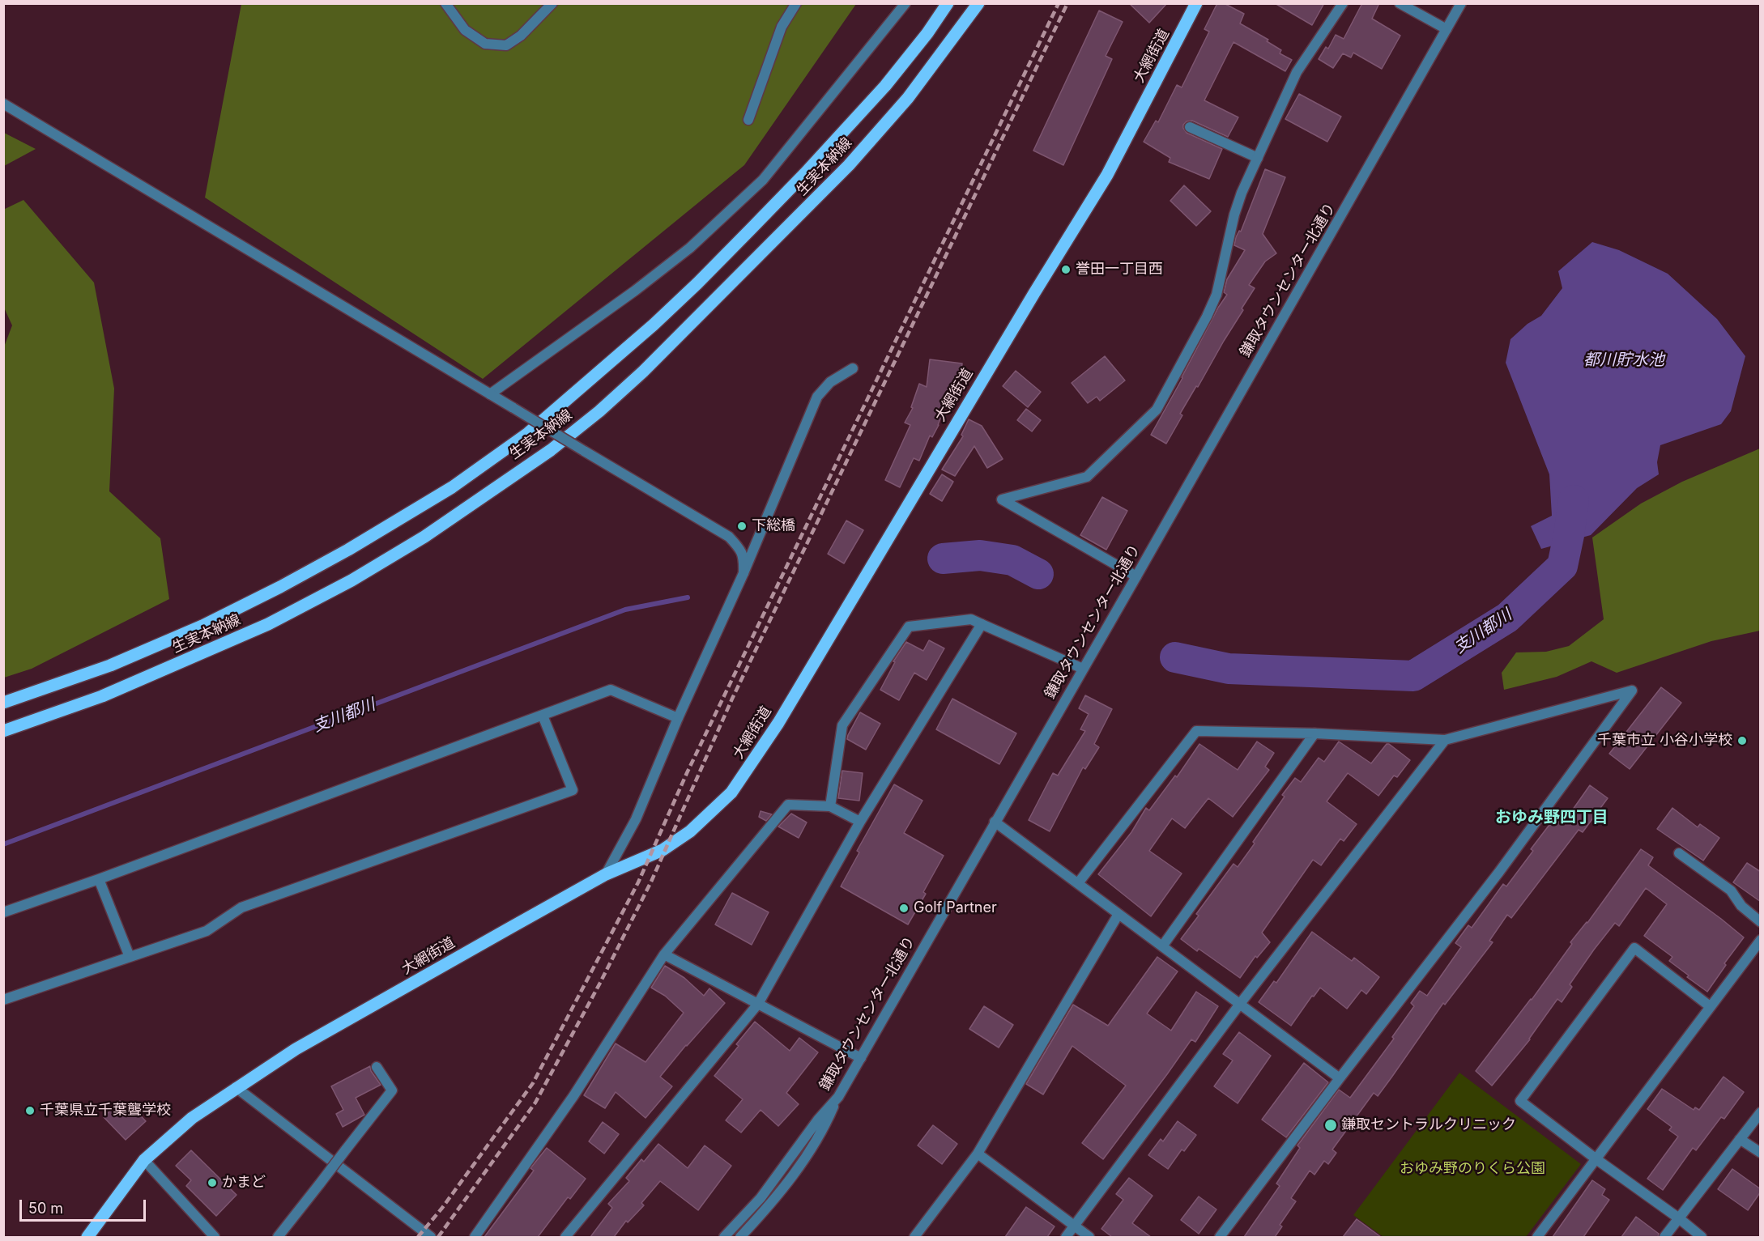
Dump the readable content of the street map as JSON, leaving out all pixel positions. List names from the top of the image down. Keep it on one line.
{"streets":{"main road":["大網街道","生実本納線"],"street":["鎌取タウンセンター北通り"]},"districts":["おゆみ野四丁目"],"water":["都川貯水池","支川都川"],"parks":["おゆみ野のりくら公園"],"places":["誉田一丁目西","下総橋","千葉市立 小谷小学校","Golf Partner","千葉県立千葉聾学校","鎌取セントラルクリニック","かまど"],"scale_bar":"50 m"}
